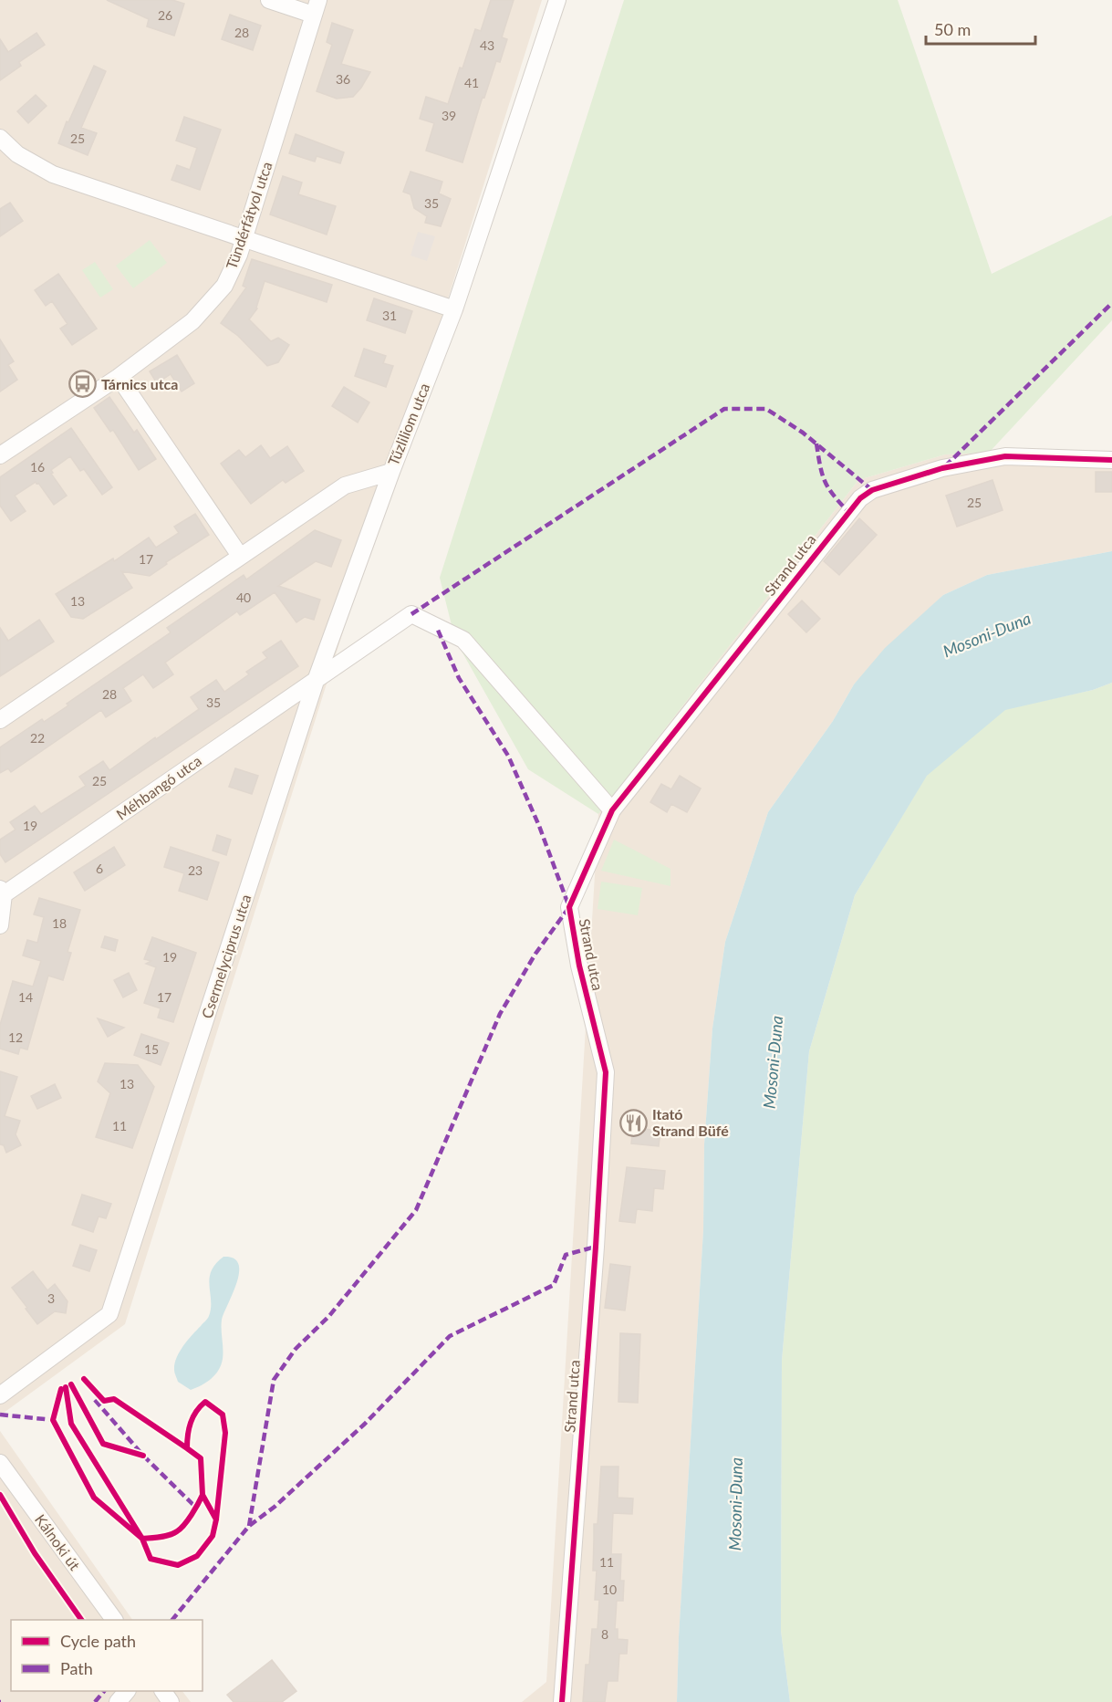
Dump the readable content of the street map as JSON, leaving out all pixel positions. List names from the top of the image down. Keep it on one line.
{"streets":{"street":["Tündérfátyol utca","Tűzliliom utca","Strand utca","Méhbangó utca","Csermelyciprus utca","Kálnoki út"]},"crossings":[["Tűzliliom utca","Csermelyciprus utca"],["Strand utca","Méhbangó utca"],["Méhbangó utca","Csermelyciprus utca"]],"water":["Mosoni-Duna"],"places":{"bus stop":["Tárnics utca"],"restaurant":["Itató Strand Büfé"]},"house_numbers":["26","28","43","36","41","39","25","35","31","16","25","17","40","13","28","35","22","25","19","6","23","18","19","14","17","12","15","13","11","3","11","10","8"],"legend":["Cycle path","Path"],"scale_bar":"50 m"}
